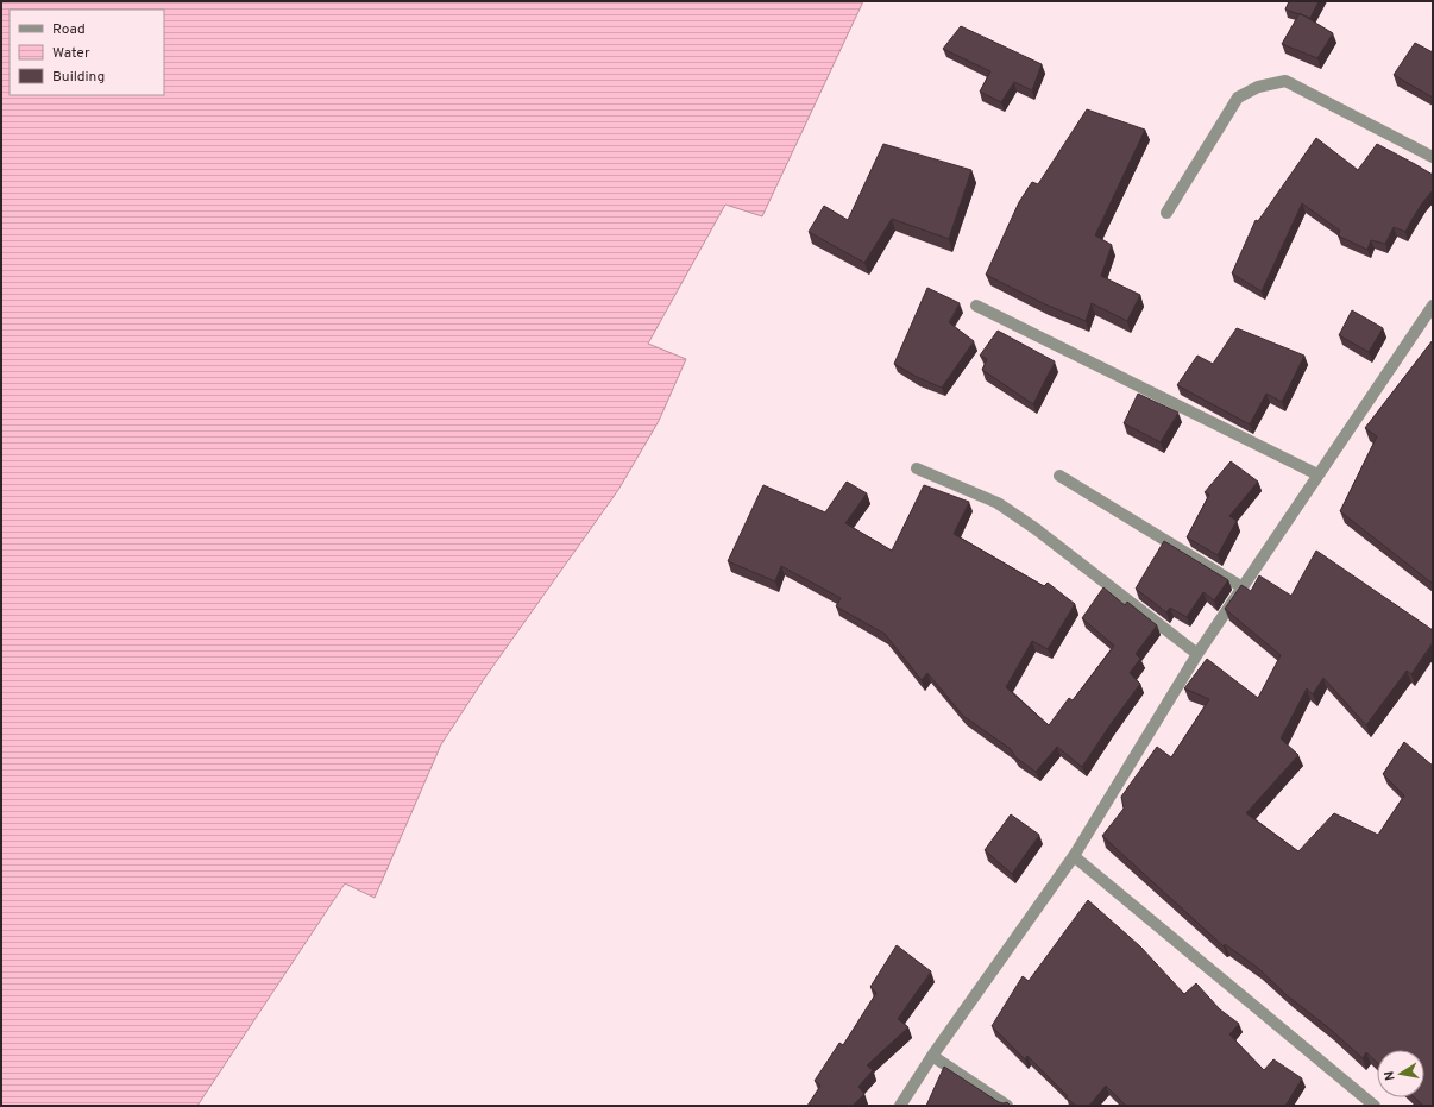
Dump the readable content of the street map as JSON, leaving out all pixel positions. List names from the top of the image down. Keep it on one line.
{"legend":["Road","Water","Building"],"north":"left"}
